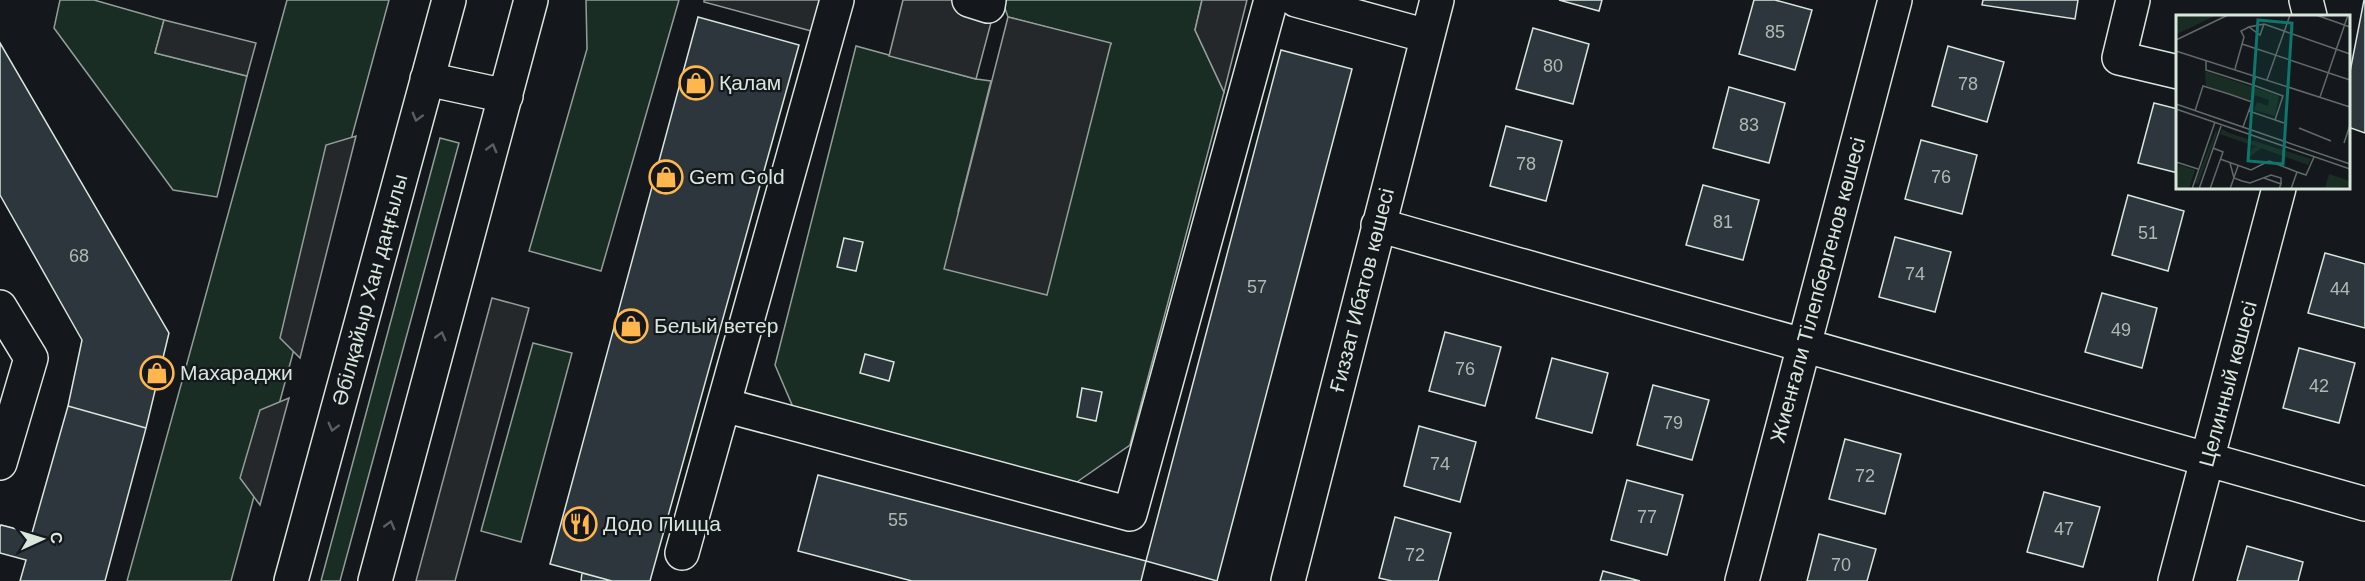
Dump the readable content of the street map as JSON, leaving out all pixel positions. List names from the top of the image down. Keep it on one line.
{"streets":{"street":["Әбілқайыр Хан даңғылы","Ғиззат Ибатов көшесі","Жиенғали Тілепбергенов көшесі","Целинный көшесі"]},"places":{"shop":["Қалам","Gem Gold","Белый ветер","Махараджи"],"restaurant":["Додо Пицца"]},"house_numbers":["85","80","78","83","78","76","81","51","68","74","57","44","49","76","42","79","74","72","77","55","47","72","70"],"north":"right"}
